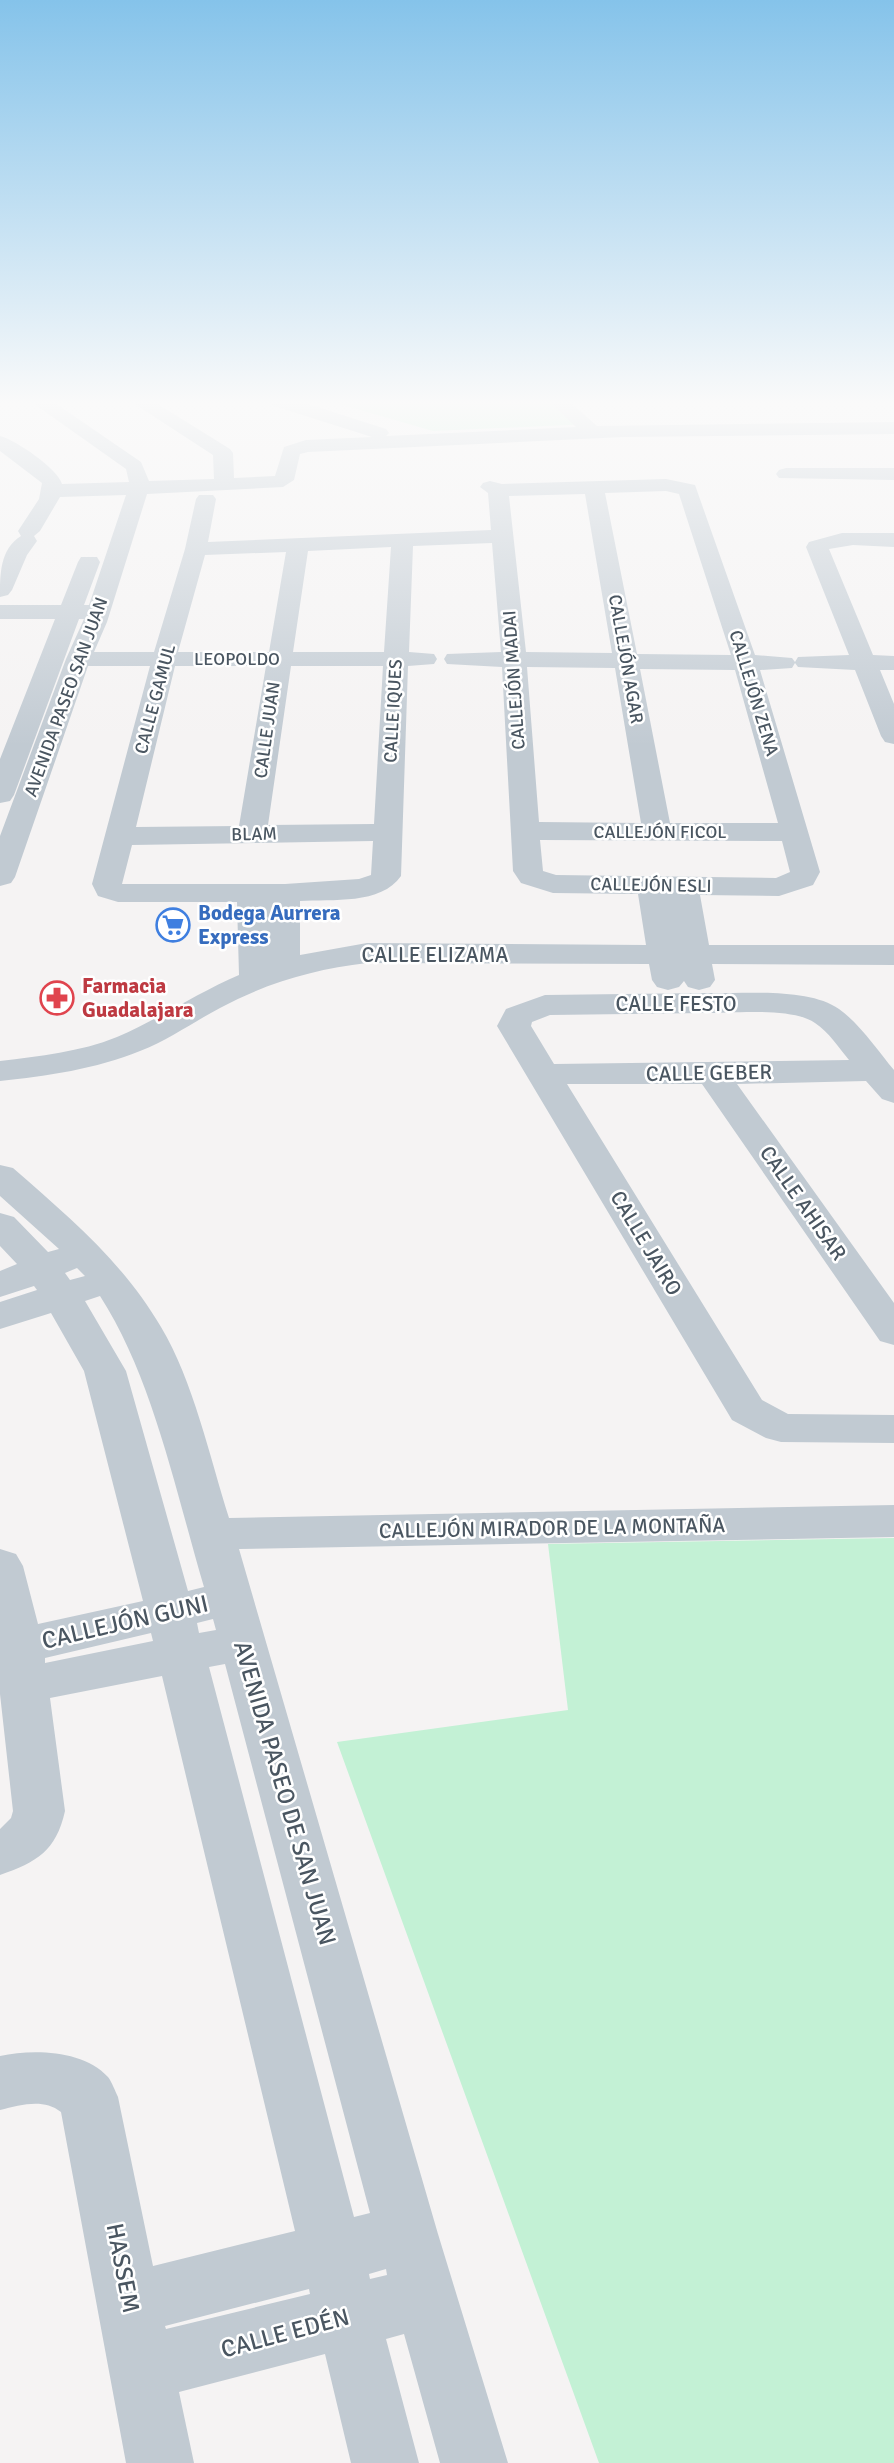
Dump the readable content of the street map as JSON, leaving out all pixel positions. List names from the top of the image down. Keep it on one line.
{"streets":{"street":["LEOPOLDO","CALLEJÓN AGAR","CALLEJÓN MADAI","CALLEJÓN ZENA","AVENIDA PASEO SAN JUAN","CALLE GAMUL","CALLE IQUES","CALLE JUAN","CALLEJÓN FICOL","BLAM","CALLEJÓN ESLI","CALLE ELIZAMA","CALLE FESTO","CALLE GEBER","CALLE AHISAR","CALLE JAIRO","CALLEJÓN MIRADOR DE LA MONTAÑA","CALLEJÓN GUNI","AVENIDA PASEO DE SAN JUAN","HASSEM","CALLE EDÉN"]},"crossings":[["LEOPOLDO","AVENIDA PASEO SAN JUAN"],["LEOPOLDO","CALLE GAMUL"],["LEOPOLDO","CALLE IQUES"],["LEOPOLDO","CALLE JUAN"],["CALLEJÓN AGAR","CALLEJÓN FICOL"],["CALLEJÓN MADAI","CALLEJÓN FICOL"],["CALLEJÓN MADAI","CALLEJÓN ESLI"],["CALLEJÓN ZENA","CALLEJÓN FICOL"],["CALLEJÓN ZENA","CALLEJÓN ESLI"],["CALLE GAMUL","BLAM"],["CALLE IQUES","BLAM"],["CALLE JUAN","BLAM"],["CALLE FESTO","CALLE GEBER"],["CALLE FESTO","CALLE JAIRO"],["CALLE GEBER","CALLE AHISAR"],["CALLE GEBER","CALLE JAIRO"],["CALLEJÓN MIRADOR DE LA MONTAÑA","AVENIDA PASEO DE SAN JUAN"],["CALLEJÓN GUNI","AVENIDA PASEO DE SAN JUAN"],["AVENIDA PASEO DE SAN JUAN","CALLE EDÉN"],["HASSEM","CALLE EDÉN"]],"places":{"supermarket":["Bodega Aurrera Express"],"pharmacy":["Farmacia Guadalajara"]}}
